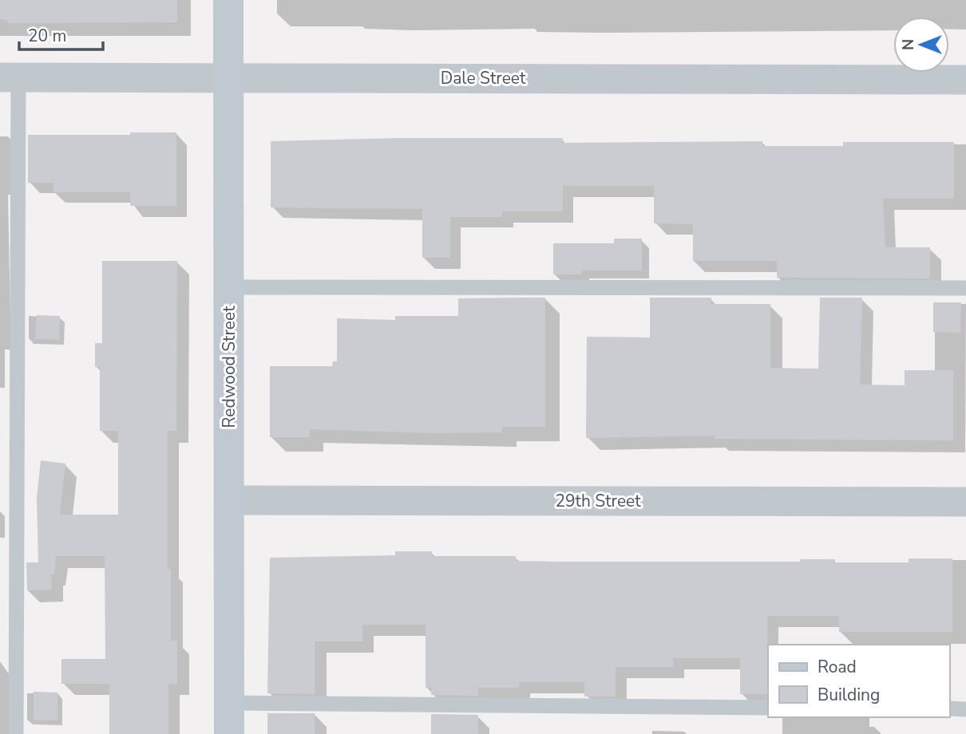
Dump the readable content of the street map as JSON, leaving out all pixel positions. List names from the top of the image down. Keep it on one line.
{"streets":{"street":["Dale Street","Redwood Street","29th Street"]},"crossings":[["Dale Street","Redwood Street"],["Redwood Street","29th Street"]],"legend":["Road","Building"],"scale_bar":"20 m","north":"left"}
